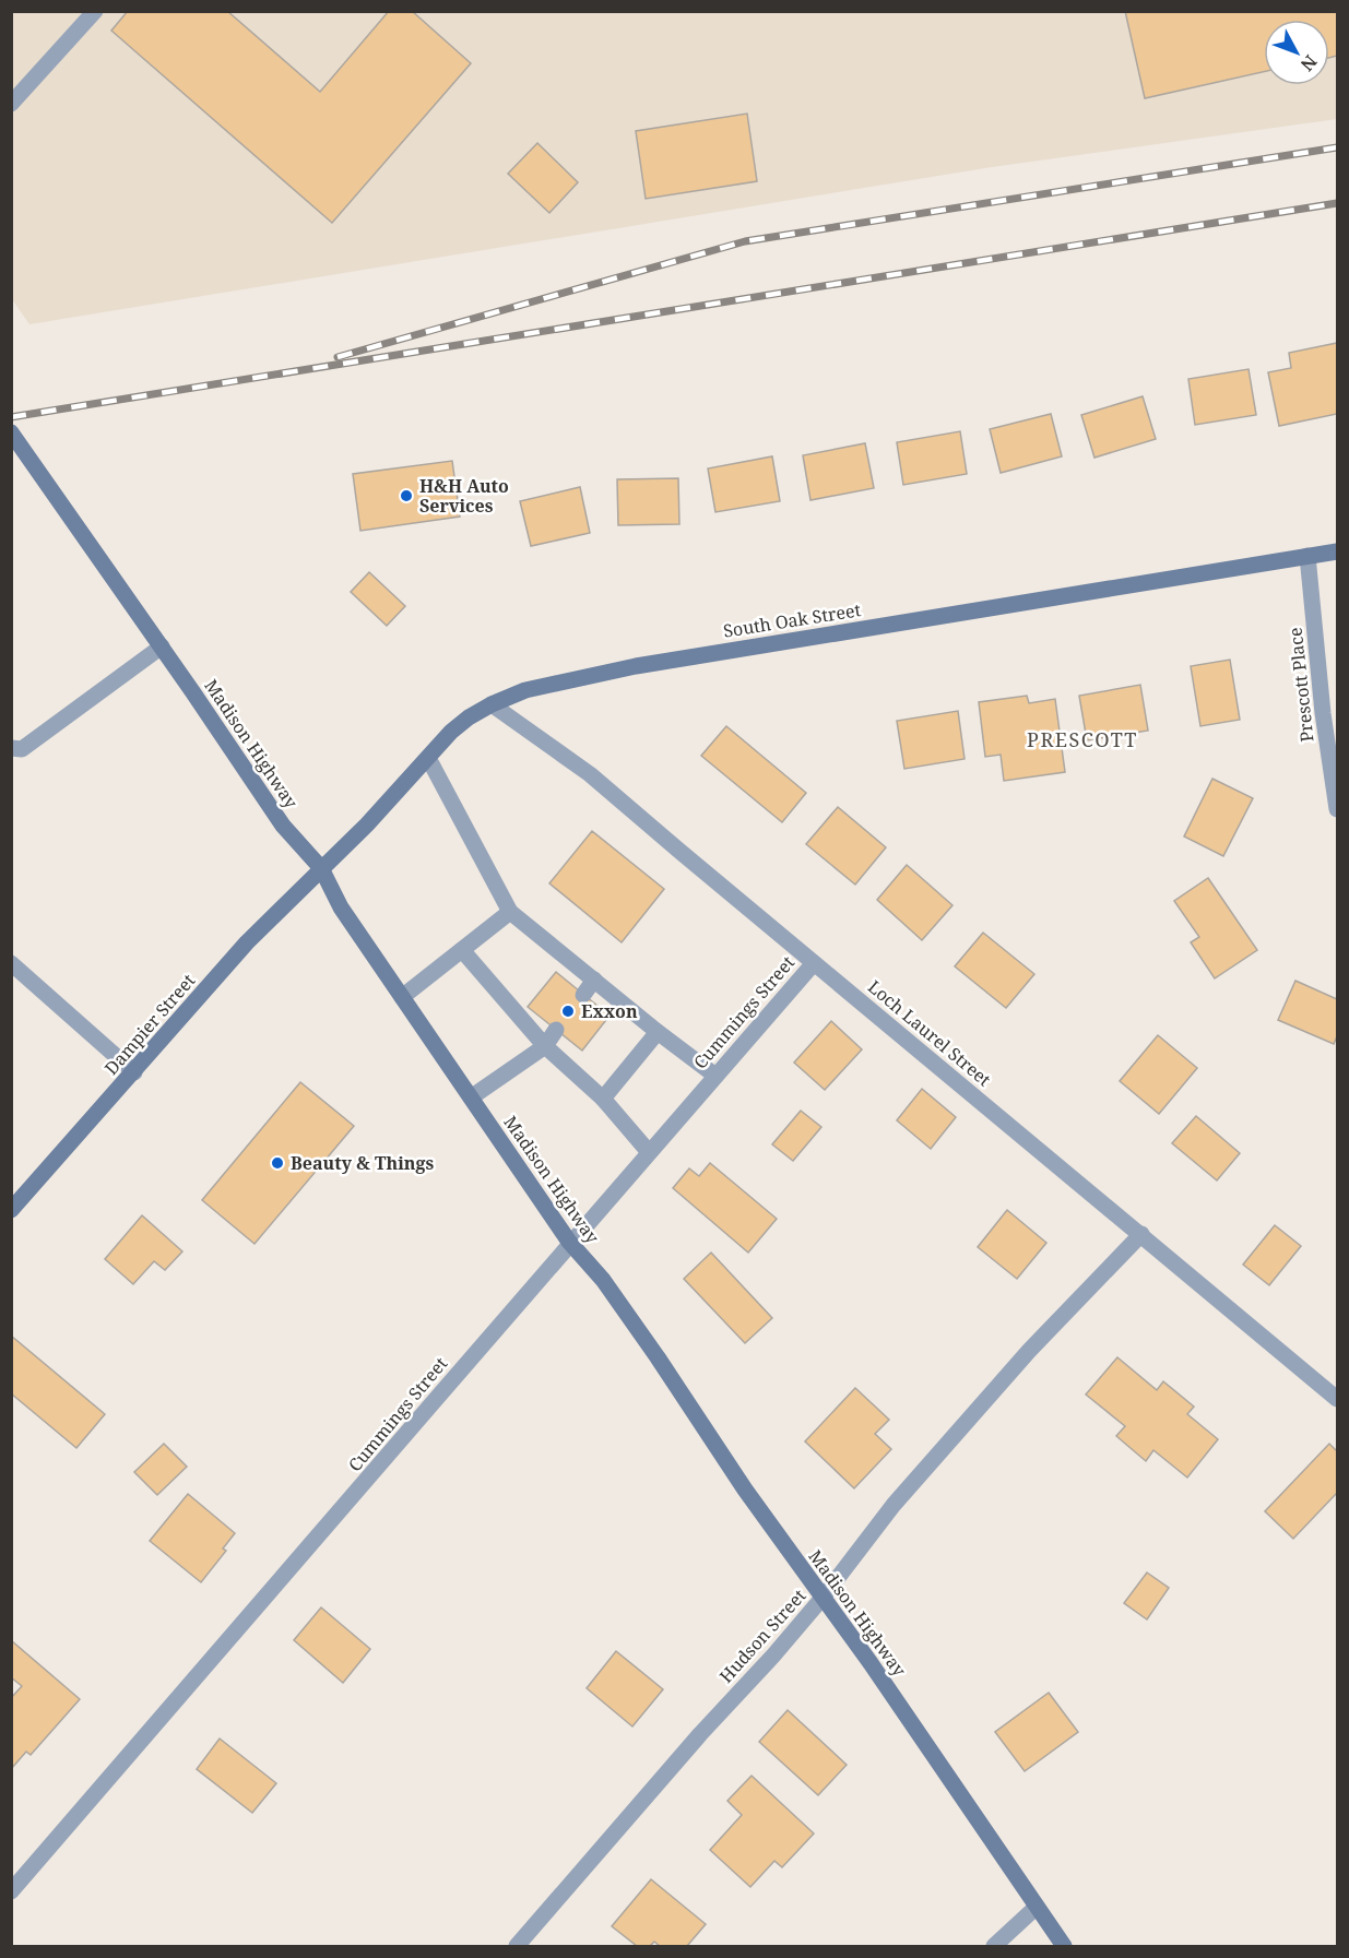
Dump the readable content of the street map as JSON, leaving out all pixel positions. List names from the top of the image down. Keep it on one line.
{"streets":{"main road":["South Oak Street","Madison Highway","Dampier Street"],"street":["Prescott Place","Cummings Street","Loch Laurel Street","Hudson Street"]},"crossings":[["South Oak Street","Prescott Place"],["South Oak Street","Madison Highway"],["South Oak Street","Dampier Street"],["South Oak Street","Loch Laurel Street"],["Madison Highway","Cummings Street"],["Madison Highway","Dampier Street"],["Madison Highway","Hudson Street"],["Cummings Street","Loch Laurel Street"],["Loch Laurel Street","Hudson Street"]],"districts":["PRESCOTT"],"places":["H&H Auto Services","Exxon","Beauty & Things"],"north":"bottom right"}
